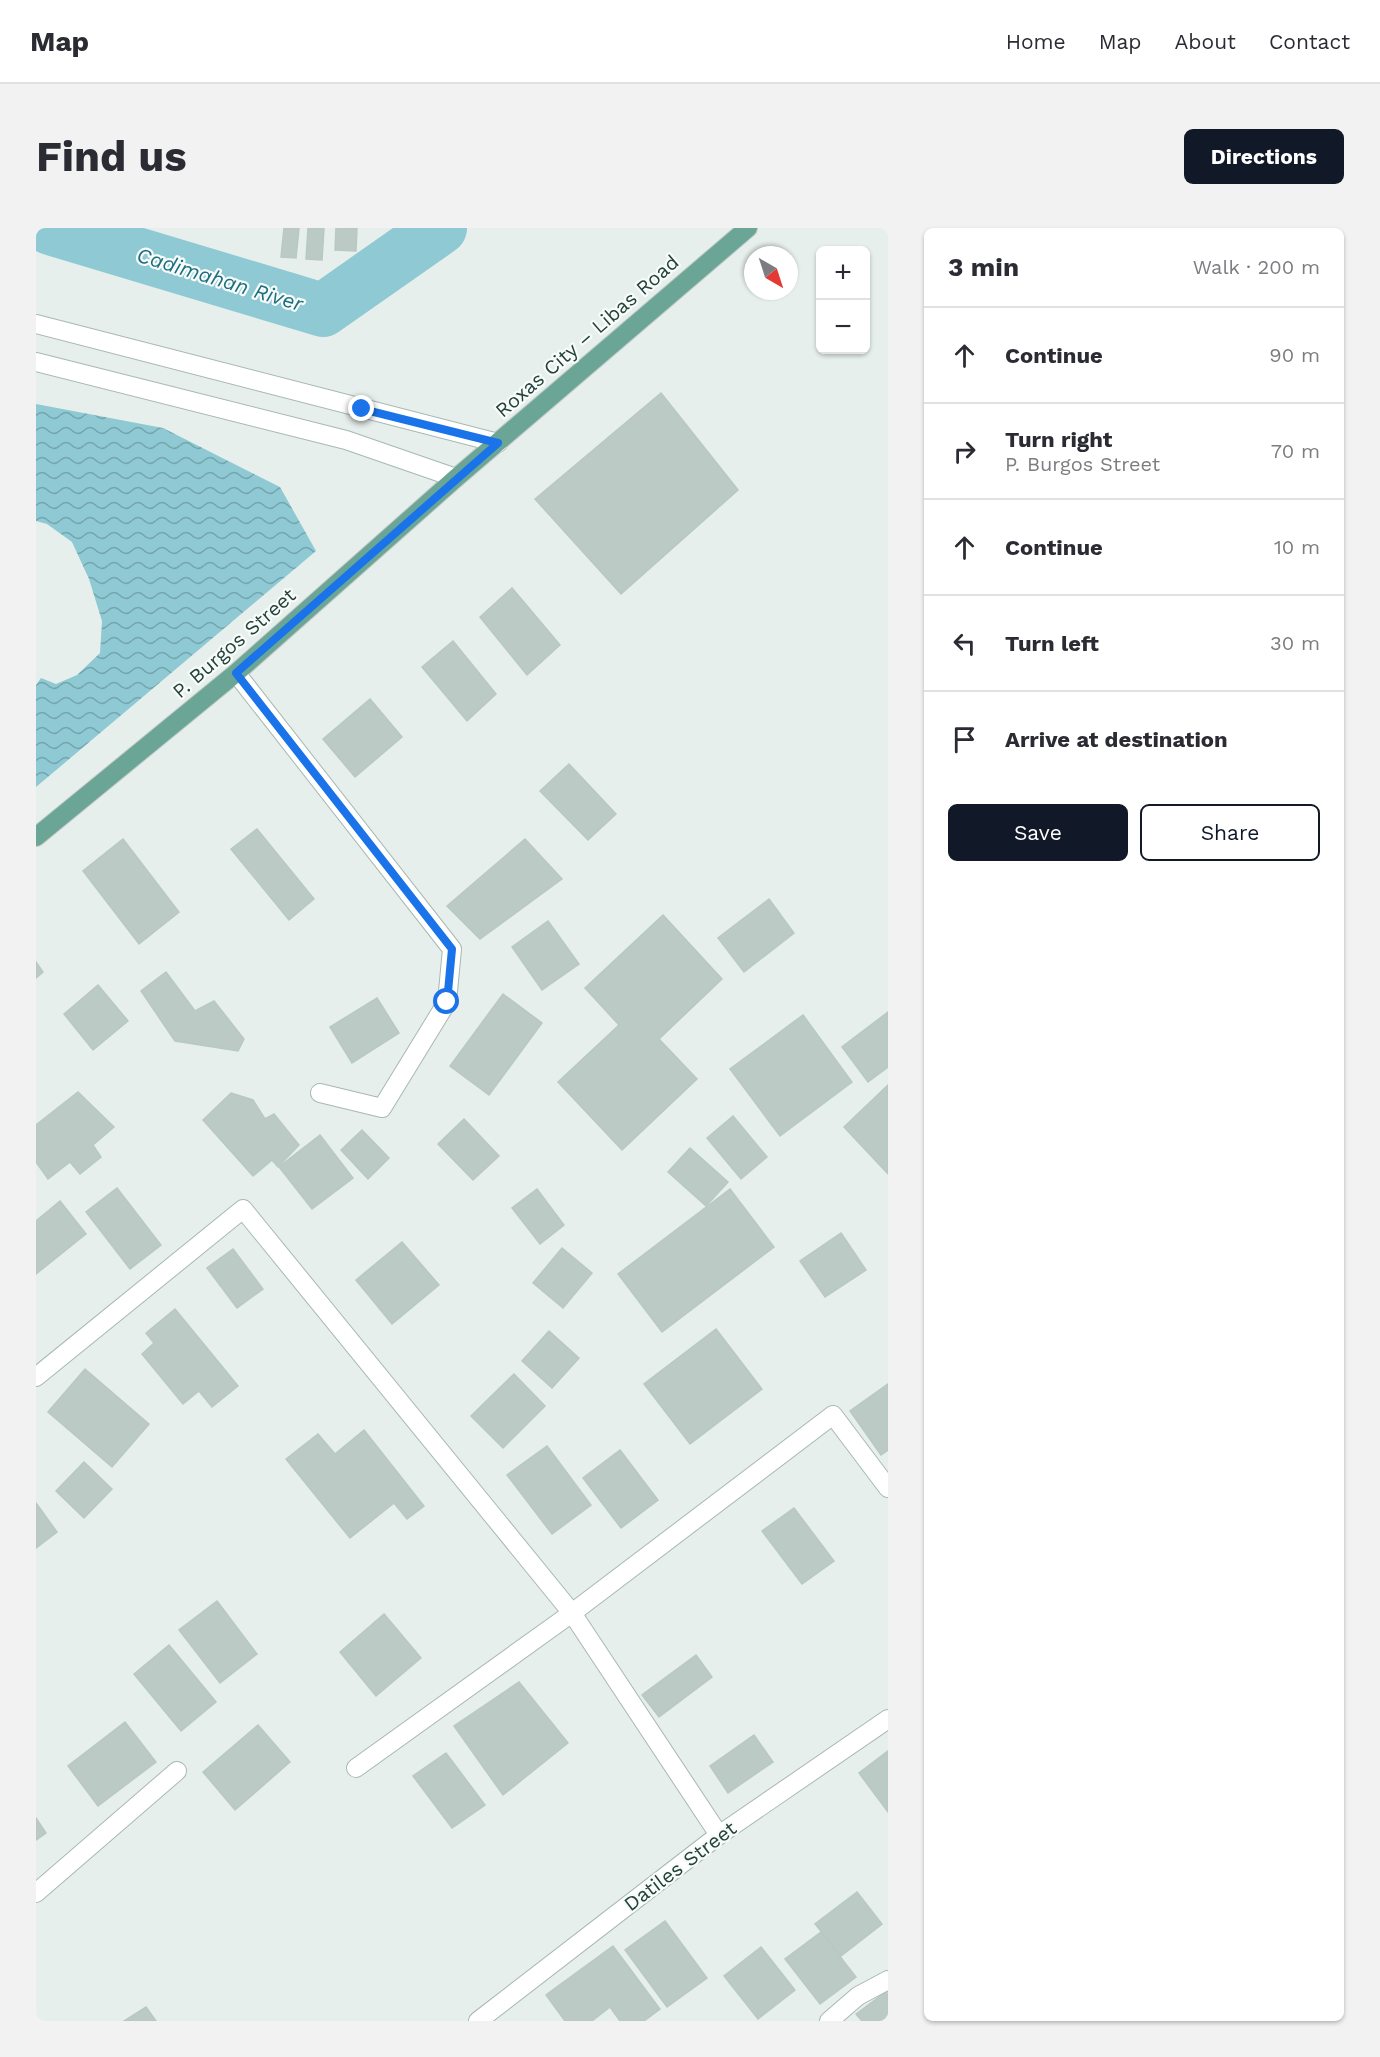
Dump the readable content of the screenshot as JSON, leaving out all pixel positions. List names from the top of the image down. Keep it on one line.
{"streets":{"main road":["Roxas City – Libas Road","P. Burgos Street"],"street":["Datiles Street"]},"crossings":[["Roxas City – Libas Road","P. Burgos Street"]],"water":["Cadimahan River"],"north":"bottom right","page":{"header":"Map","nav":["Home","Map","About","Contact"],"buttons":["Directions",["Save","Share"]],"title":"Find us","heading":["3 min","Walk · 200 m"],"map_buttons":["+","−"],"list":[["Continue","90 m"],["Turn right","P. Burgos Street","70 m"],["Continue","10 m"],["Turn left","30 m"],"Arrive at destination"]}}
